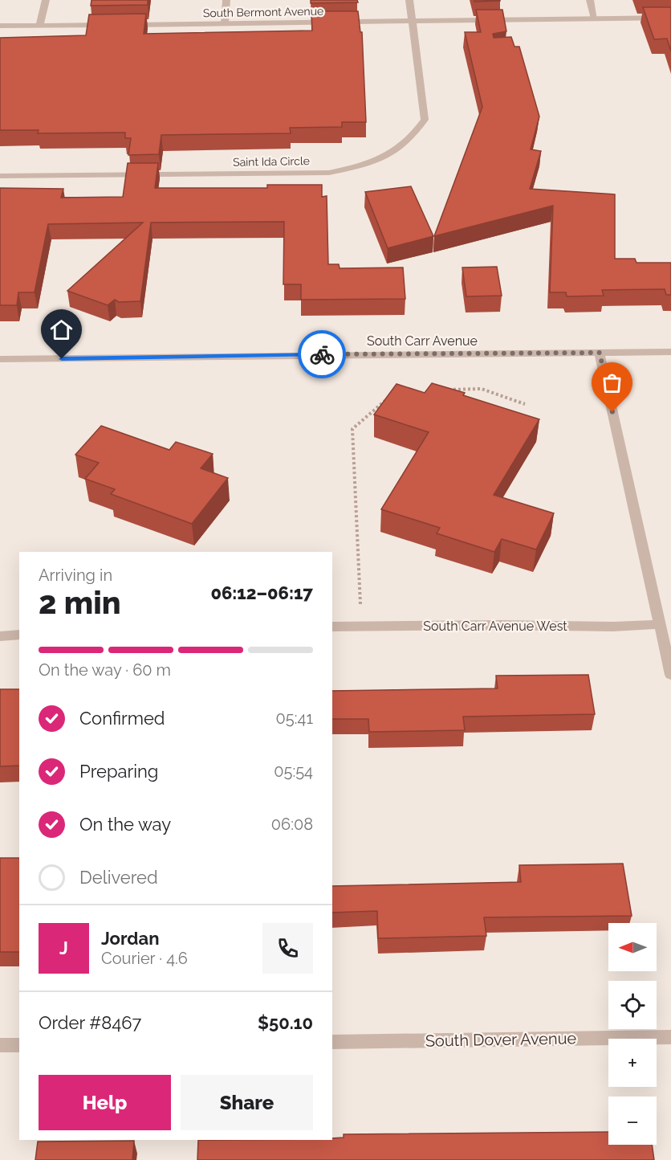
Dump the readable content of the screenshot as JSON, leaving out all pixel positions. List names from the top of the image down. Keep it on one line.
{"streets":{"street":["South Bermont Avenue","Saint Ida Circle","South Carr Avenue","South Carr Avenue West","South Dover Avenue"]},"crossings":[["South Bermont Avenue","Saint Ida Circle"]],"north":"left","page":{"heading":["2 min","Arriving in","06:12–06:17"],"panel":["Jordan","Courier · 4.6","Order #8467","$50.10"],"bar":"On the way · 60 m","list":[["Confirmed","05:41"],["Preparing","05:54"],["On the way","06:08"],"Delivered"],"map_buttons":["+","−"],"round":"J","buttons":["Help","Share"]}}
